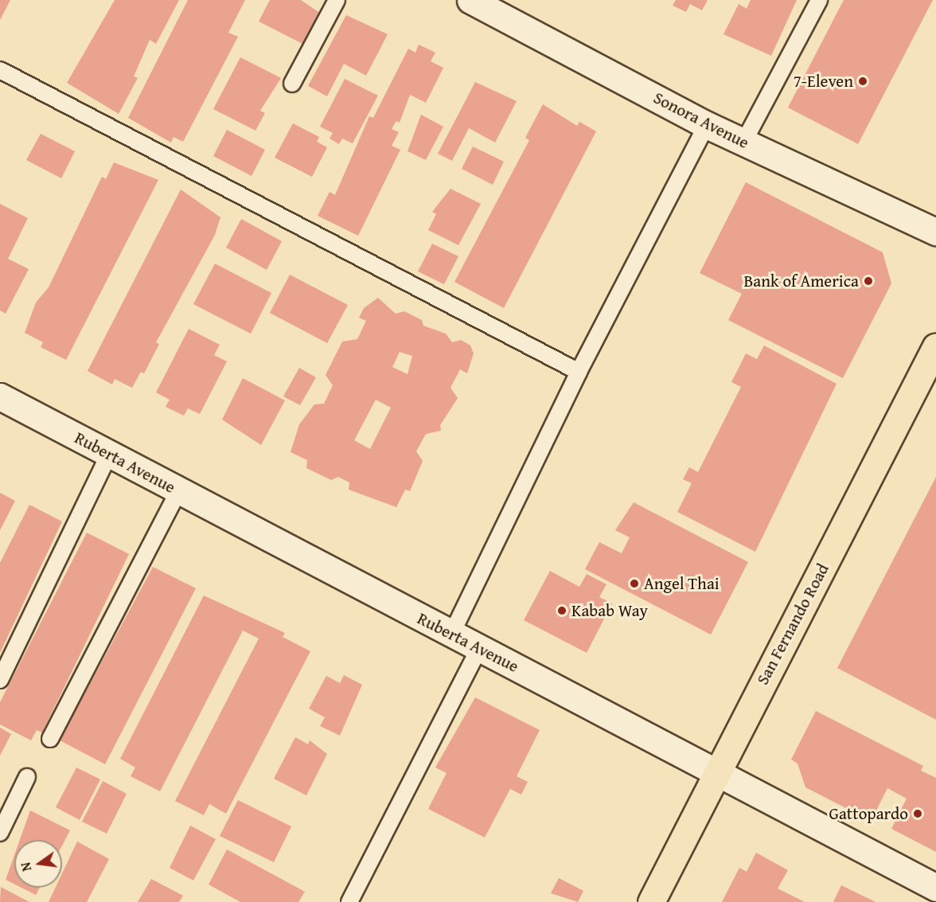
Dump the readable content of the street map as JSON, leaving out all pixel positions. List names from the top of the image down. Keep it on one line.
{"streets":{"main road":["San Fernando Road"],"street":["Sonora Avenue","Ruberta Avenue"]},"crossings":[["Ruberta Avenue","San Fernando Road"]],"places":["7-Eleven","Bank of America","Angel Thai","Kabab Way","Gattopardo"],"north":"left"}
